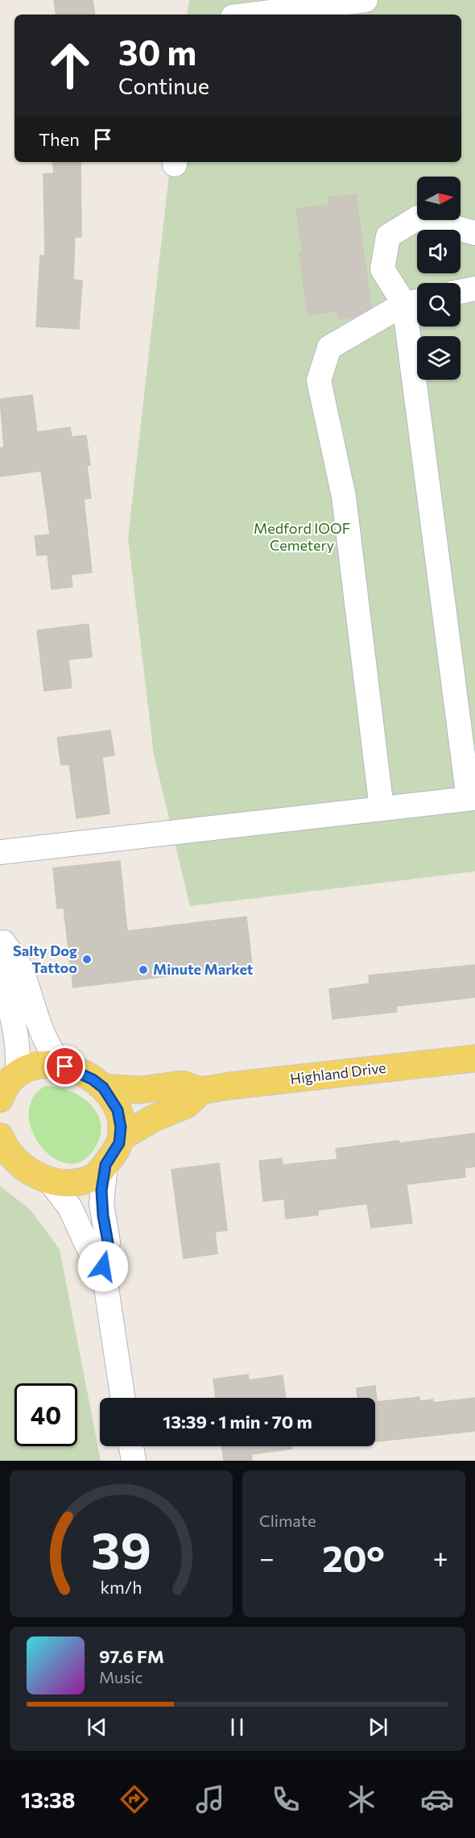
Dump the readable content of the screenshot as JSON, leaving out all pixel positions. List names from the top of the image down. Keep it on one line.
{"streets":{"main road":["Highland Drive"]},"parks":["Medford IOOF Cemetery"],"places":["Salty Dog Tattoo","Minute Market"],"north":"right","page":{"turn":["30 m","Continue"],"then":"Then","limit":"40","trip":"13:39 · 1 min · 70 m","tile":"Climate","heat":["−","20°","+"],"song":["97.6 FM","Music"],"tabs":"13:38","gauge":["39","km/h"]}}
